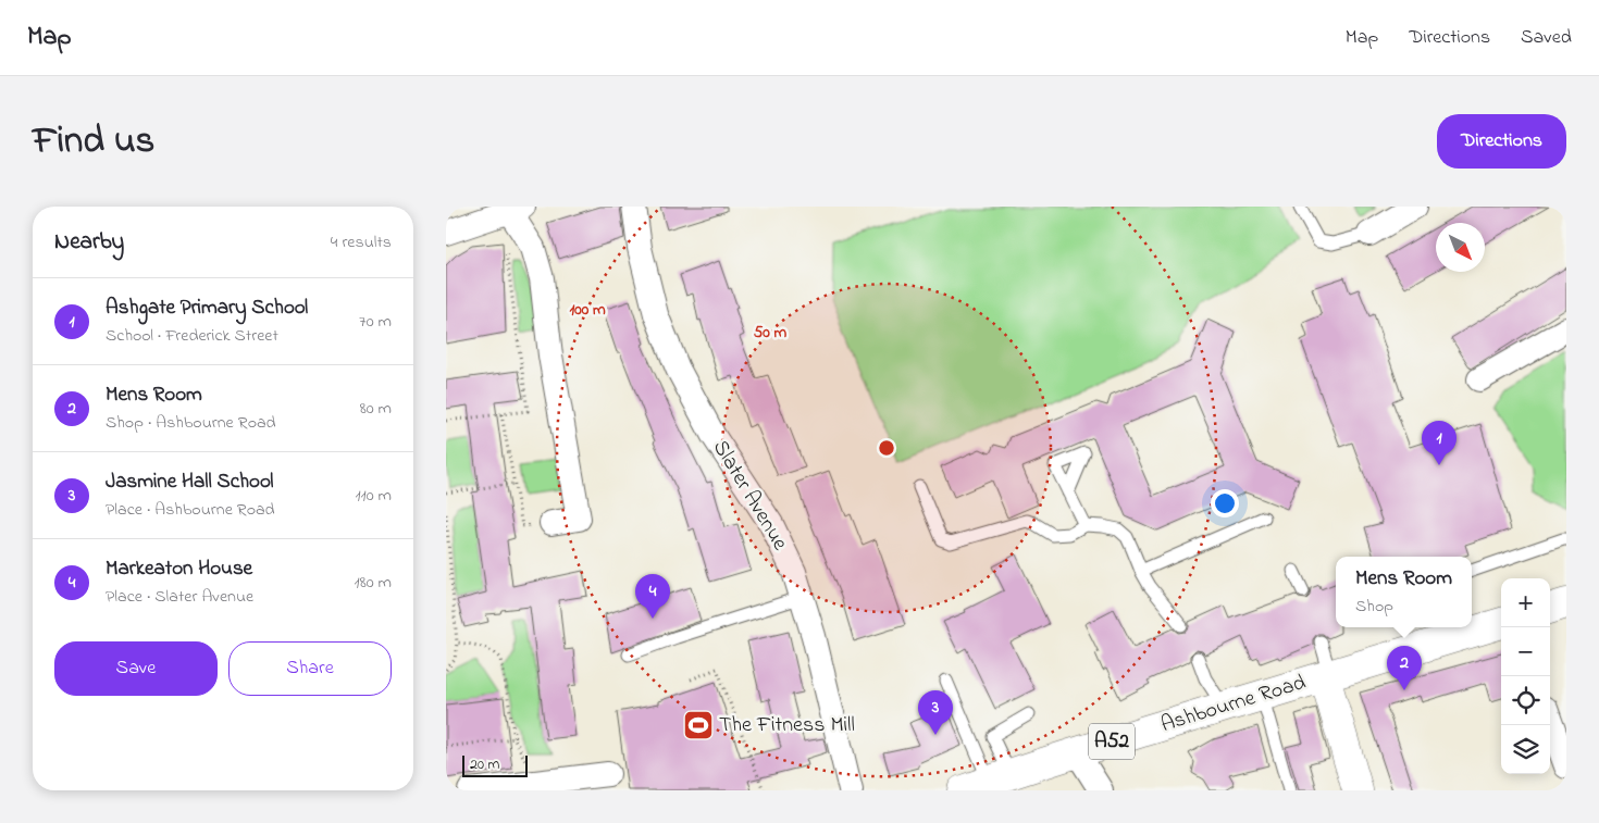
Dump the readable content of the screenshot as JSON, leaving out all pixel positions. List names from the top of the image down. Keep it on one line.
{"streets":{"main road":["Ashbourne Road","A52"],"street":["Slater Avenue"]},"places":{"sports":["The Fitness Mill"]},"scale_bar":"20 m","north":"bottom right","page":{"header":"Map","nav":["Map","Directions","Saved"],"title":"Find us","buttons":["Directions",["Save","Share"]],"heading":["Nearby","4 results"],"list":[{"mark":"1","name":"Ashgate Primary School","note":"School · Frederick Street","value":"70 m"},{"mark":"2","name":"Mens Room","note":"Shop · Ashbourne Road","value":"80 m"},{"mark":"3","name":"Jasmine Hall School","note":"Place · Ashbourne Road","value":"110 m"},{"mark":"4","name":"Markeaton House","note":"Place · Slater Avenue","value":"180 m"}],"pins":["1","4","2","3"],"popup":["Mens Room","Shop"],"map_buttons":["+","−"],"scale":"20 m"},"rings":["100 m","50 m"]}
